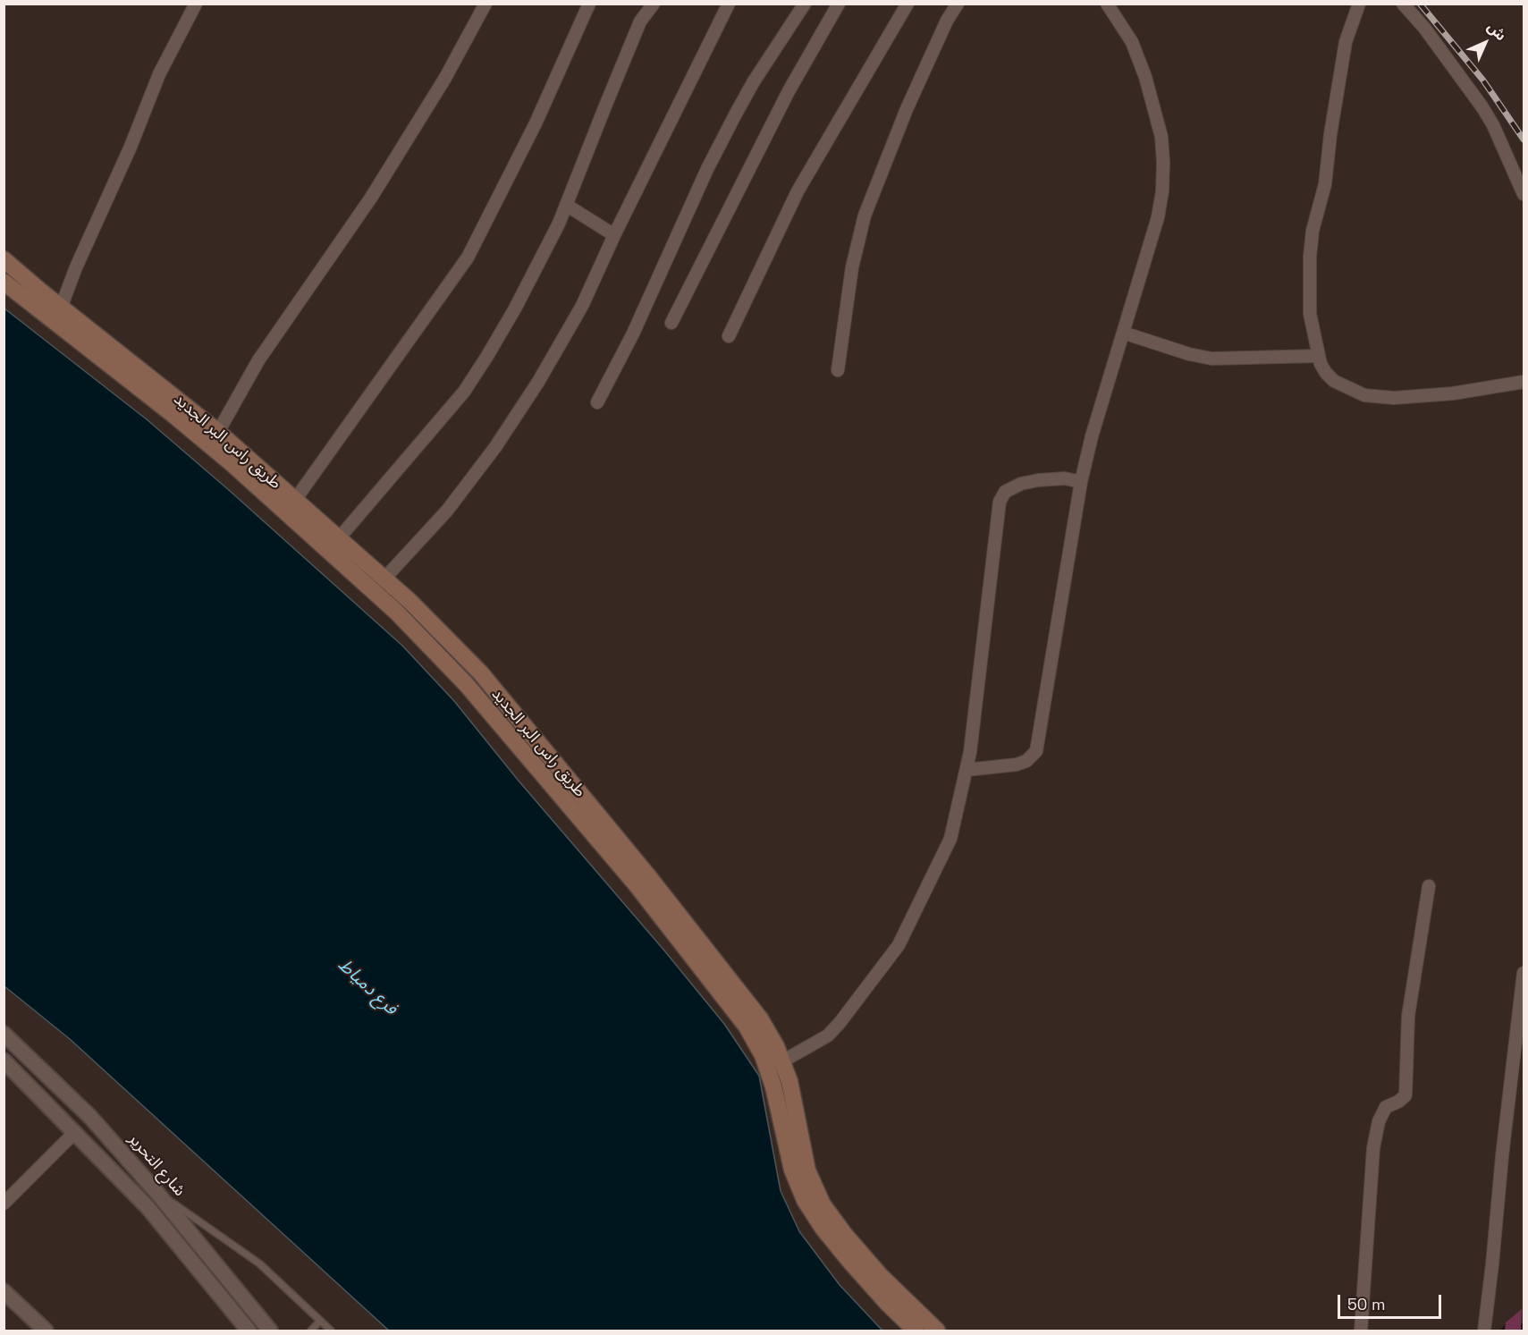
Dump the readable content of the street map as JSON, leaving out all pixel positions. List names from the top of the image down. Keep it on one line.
{"streets":{"main road":["طريق راس البر الجديد"],"street":["شارع التحرير"]},"water":["فرع دمياط"],"scale_bar":"50 m","north":"top right"}
